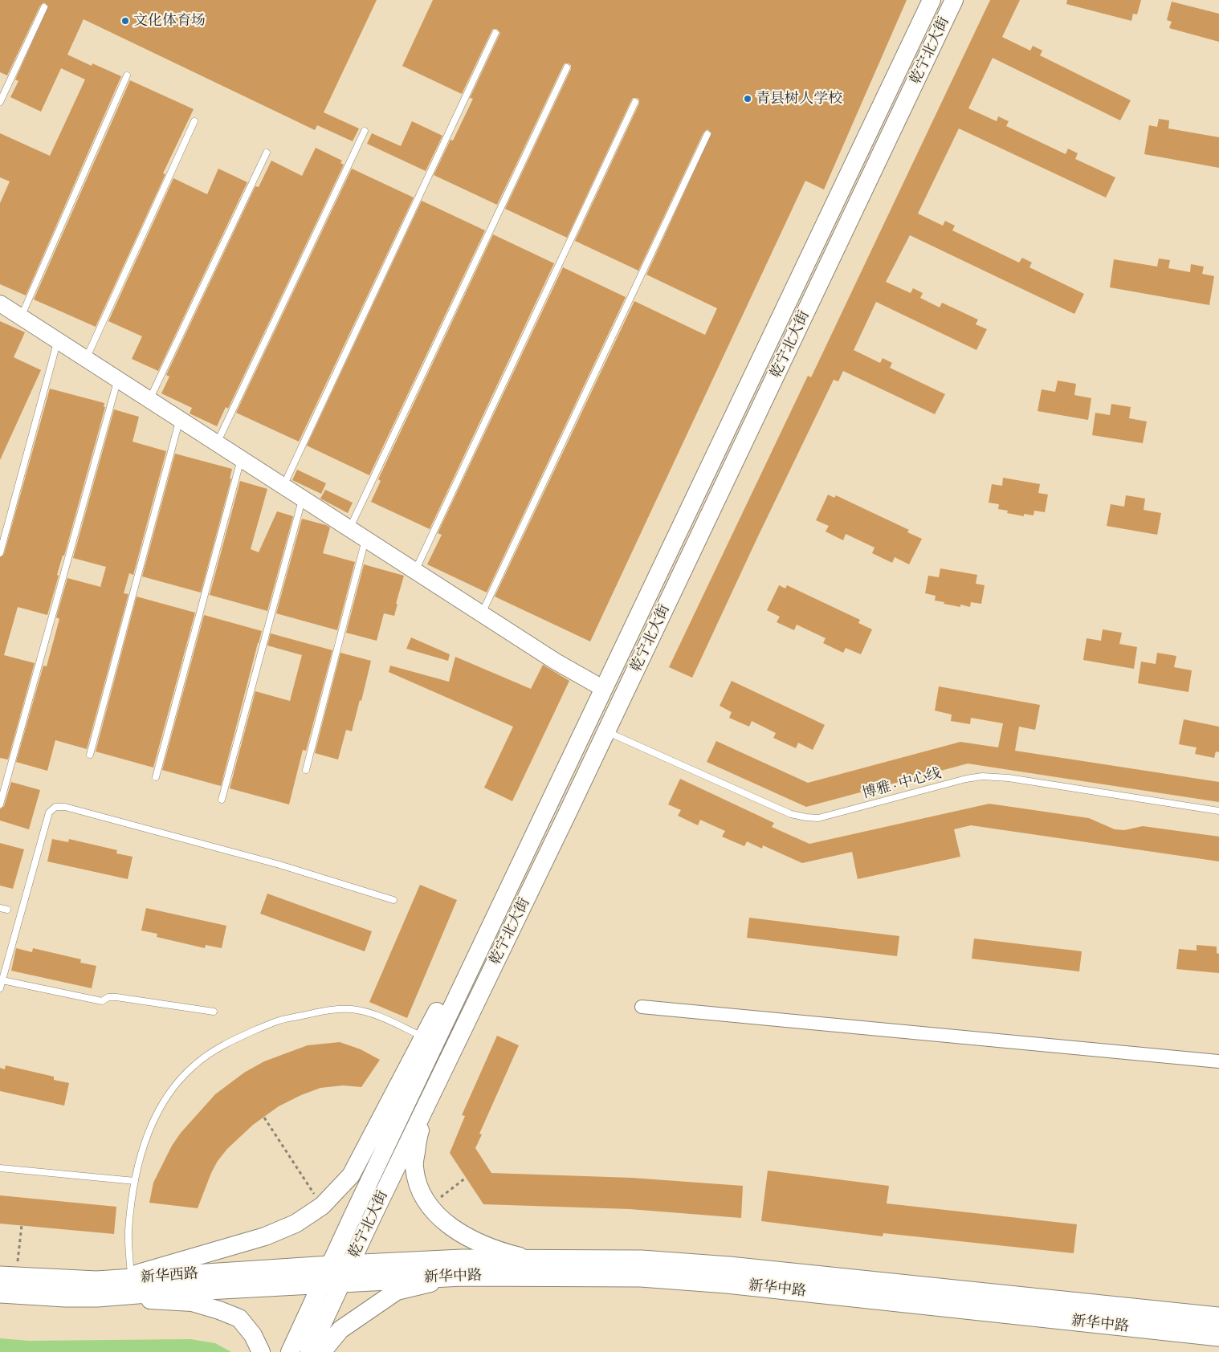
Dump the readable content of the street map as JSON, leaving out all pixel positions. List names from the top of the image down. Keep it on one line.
{"streets":{"main road":["乾宁北大街","新华西路","新华中路"],"lane":["博雅 · 中心线"]},"crossings":[["乾宁北大街","博雅 · 中心线"],["乾宁北大街","新华西路"],["乾宁北大街","新华中路"],["新华西路","新华中路"]],"places":["文化体育场","青县树人学校"]}
